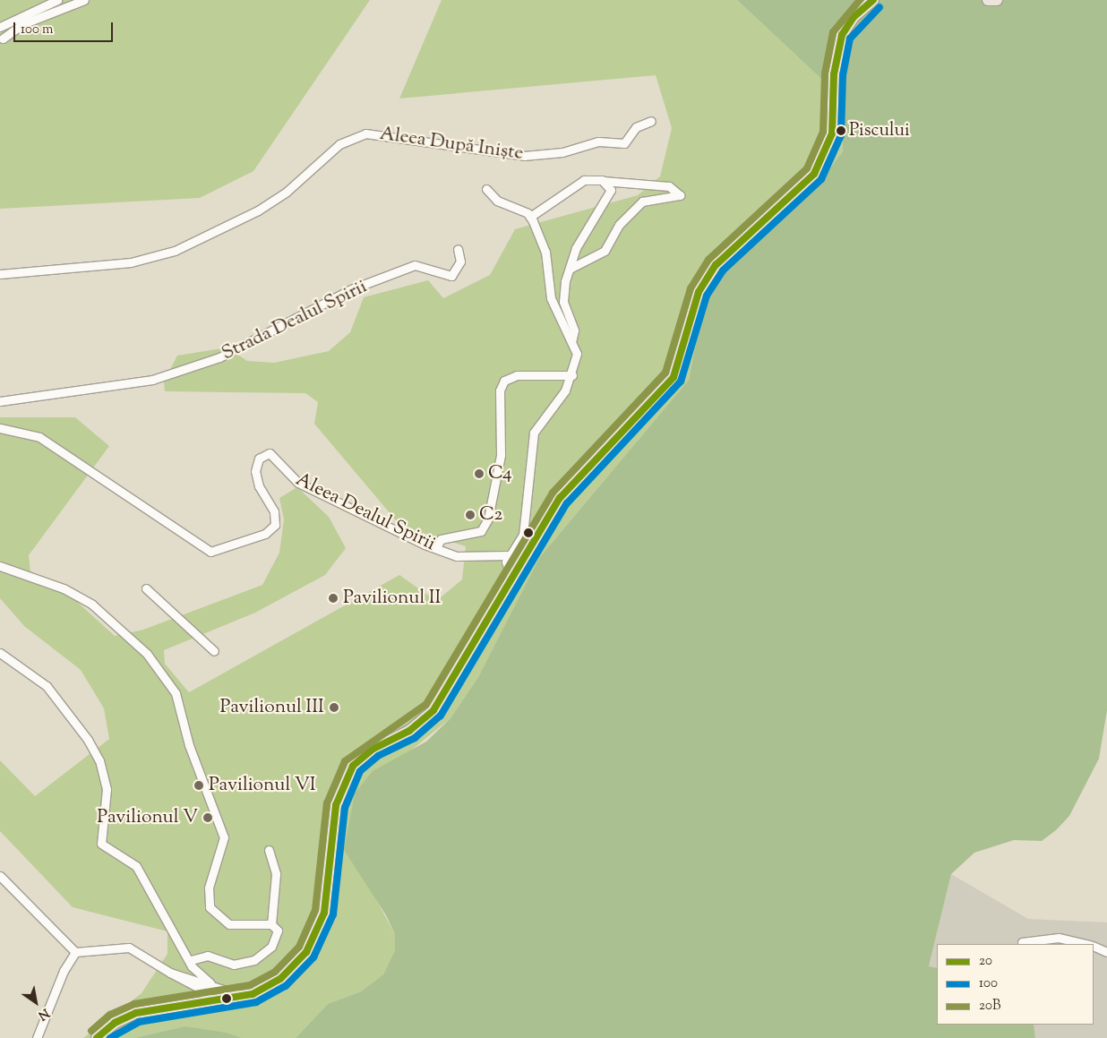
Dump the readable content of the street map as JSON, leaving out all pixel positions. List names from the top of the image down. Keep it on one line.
{"streets":{"street":["Aleea După Iniște","Strada Dealul Spirii","Aleea Dealul Spirii"]},"places":["Piscului","C4","C2","Pavilionul II","Pavilionul III","Pavilionul VI","Pavilionul V"],"lines":["transit line 20","transit line 20B","transit line 100"],"legend":["20","100","20B"],"scale_bar":"100 m","north":"bottom right"}
